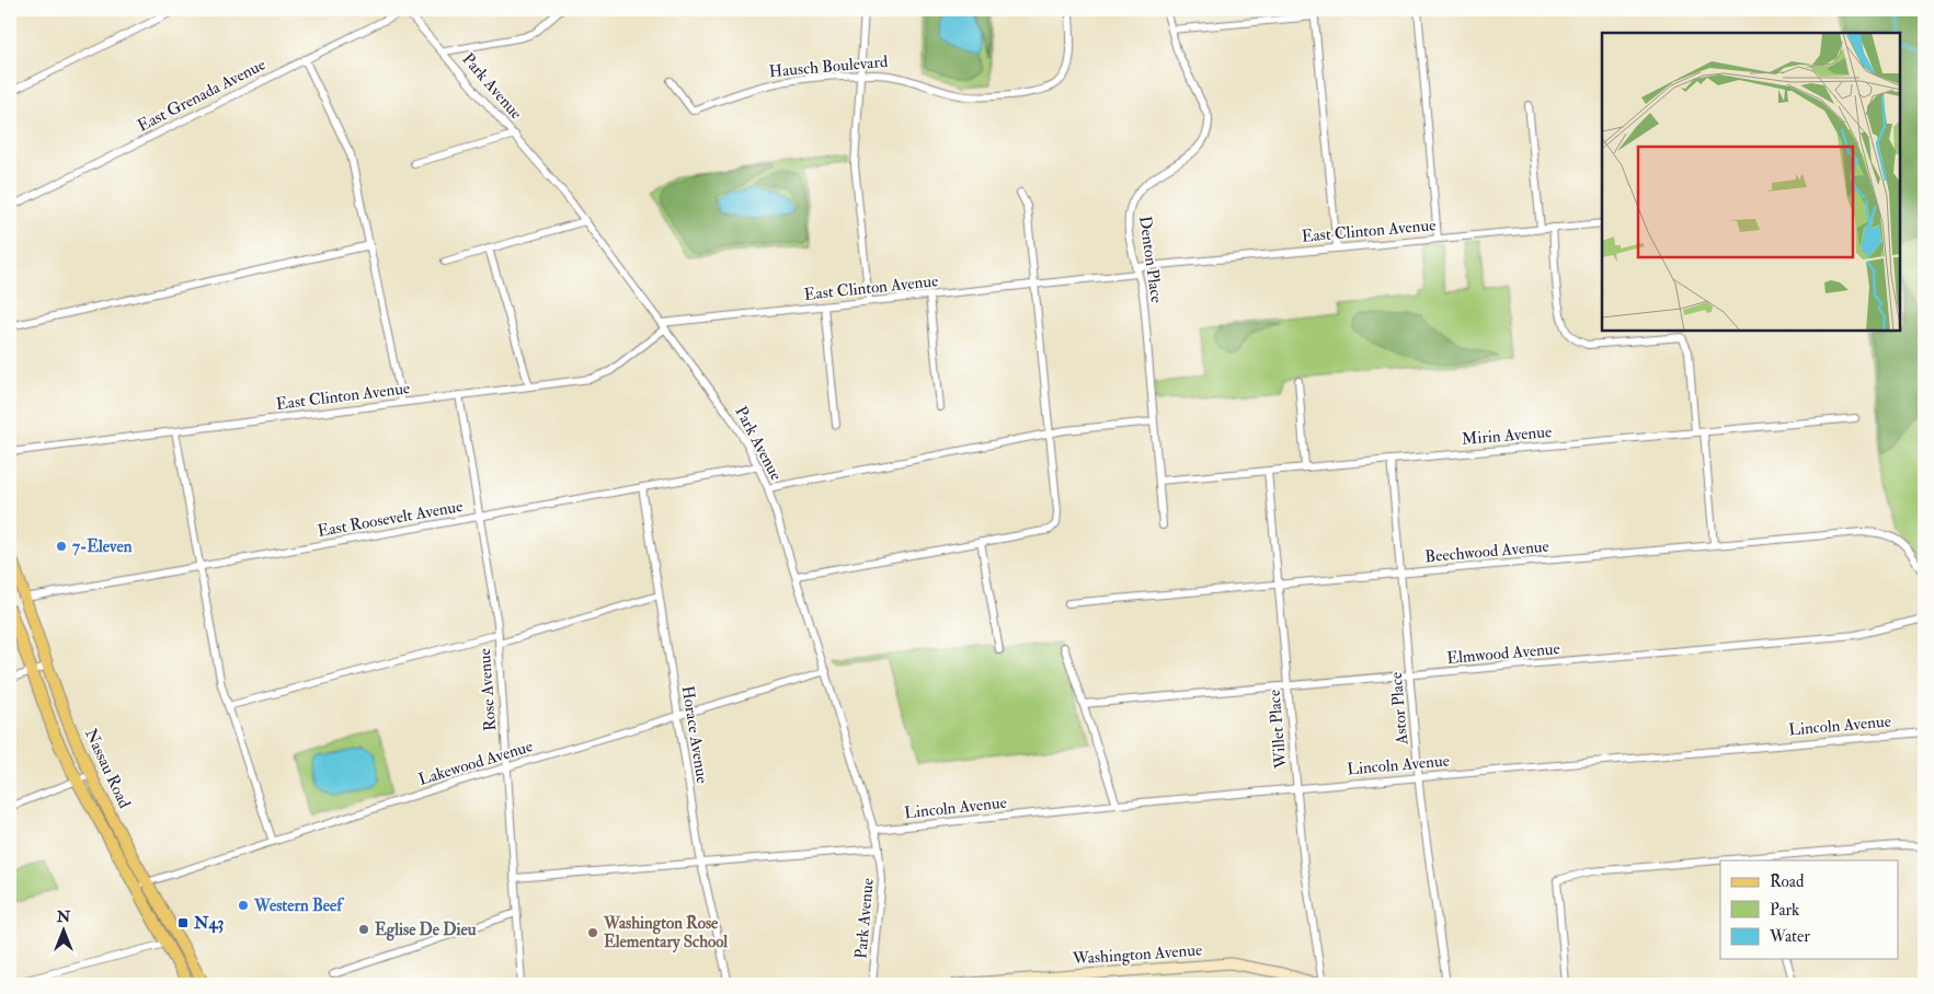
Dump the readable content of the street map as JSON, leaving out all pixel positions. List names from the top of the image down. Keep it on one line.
{"streets":{"main road":["Nassau Road"],"street":["Hausch Boulevard","Park Avenue","East Grenada Avenue","East Clinton Avenue","Denton Place","Mirin Avenue","East Roosevelt Avenue","Beechwood Avenue","Elmwood Avenue","Rose Avenue","Astor Place","Lincoln Avenue","Willet Place","Horace Avenue","Lakewood Avenue","Washington Avenue"]},"crossings":[["Park Avenue","East Grenada Avenue"],["Park Avenue","East Clinton Avenue"],["Park Avenue","East Roosevelt Avenue"],["Park Avenue","Lincoln Avenue"],["Park Avenue","Lakewood Avenue"],["East Clinton Avenue","Denton Place"],["East Clinton Avenue","Rose Avenue"],["Denton Place","Mirin Avenue"],["Mirin Avenue","Astor Place"],["Mirin Avenue","Willet Place"],["East Roosevelt Avenue","Rose Avenue"],["East Roosevelt Avenue","Horace Avenue"],["East Roosevelt Avenue","Nassau Road"],["Beechwood Avenue","Astor Place"],["Beechwood Avenue","Willet Place"],["Elmwood Avenue","Astor Place"],["Elmwood Avenue","Willet Place"],["Rose Avenue","Lakewood Avenue"],["Astor Place","Lincoln Avenue"],["Lincoln Avenue","Willet Place"],["Willet Place","Washington Avenue"],["Horace Avenue","Lakewood Avenue"],["Lakewood Avenue","Nassau Road"]],"places":{"other":["7-Eleven","Western Beef","Eglise De Dieu","Washington Rose Elementary School"],"transit":["N43"]},"legend":["Road","Park","Water"],"north":"top"}
